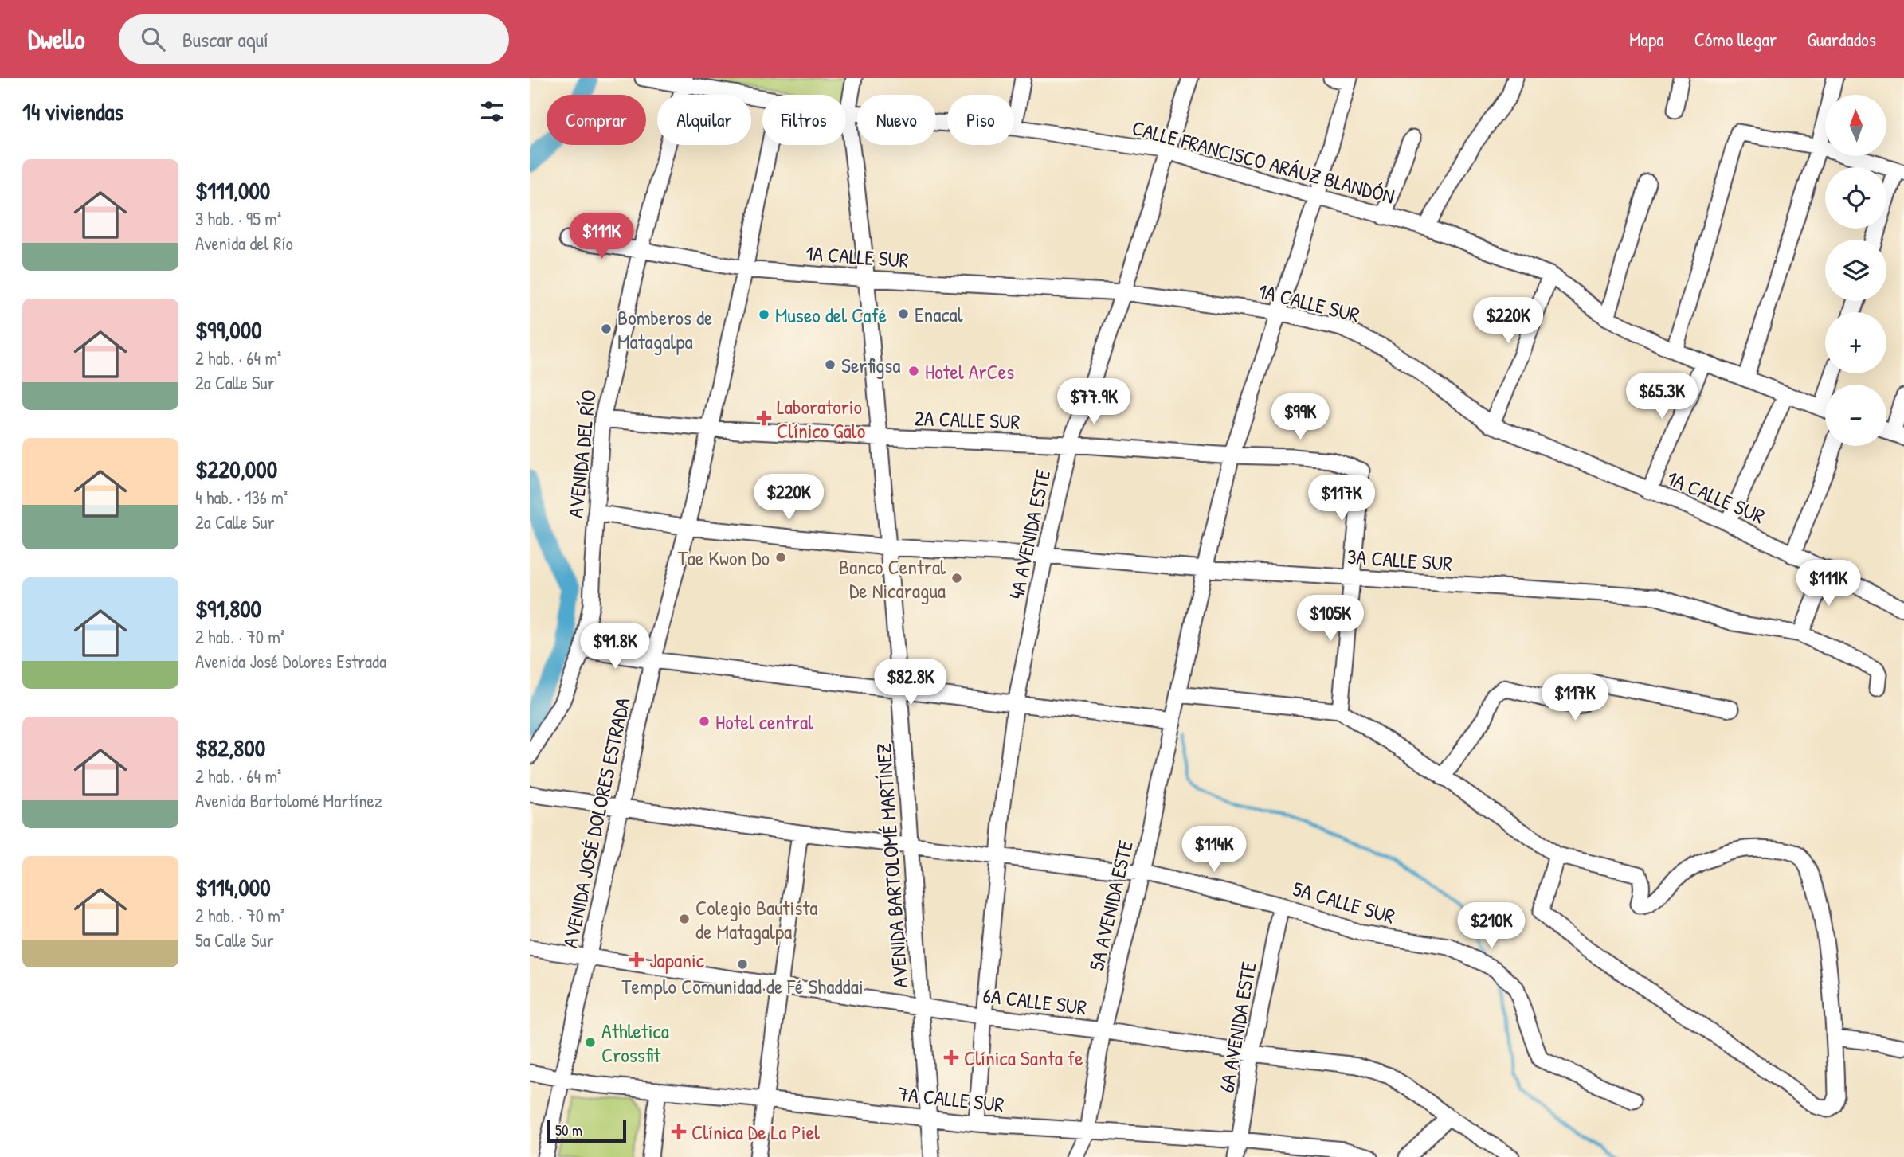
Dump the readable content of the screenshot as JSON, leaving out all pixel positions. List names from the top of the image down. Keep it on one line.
{"streets":{"street":["CALLE FRANCISCO ARÁUZ BLANDÓN","1A CALLE SUR","2A CALLE SUR","AVENIDA DEL RÍO","4A AVENIDA ESTE","3A CALLE SUR","AVENIDA JOSÉ DOLORES ESTRADA","AVENIDA BARTOLOMÉ MARTÍNEZ","5A CALLE SUR","5A AVENIDA ESTE","6A CALLE SUR","6A AVENIDA ESTE","7A CALLE SUR"]},"crossings":[["CALLE FRANCISCO ARÁUZ BLANDÓN","AVENIDA DEL RÍO"],["CALLE FRANCISCO ARÁUZ BLANDÓN","4A AVENIDA ESTE"],["CALLE FRANCISCO ARÁUZ BLANDÓN","AVENIDA BARTOLOMÉ MARTÍNEZ"],["CALLE FRANCISCO ARÁUZ BLANDÓN","5A AVENIDA ESTE"],["1A CALLE SUR","AVENIDA DEL RÍO"],["1A CALLE SUR","4A AVENIDA ESTE"],["1A CALLE SUR","AVENIDA JOSÉ DOLORES ESTRADA"],["1A CALLE SUR","AVENIDA BARTOLOMÉ MARTÍNEZ"],["1A CALLE SUR","5A AVENIDA ESTE"],["2A CALLE SUR","AVENIDA DEL RÍO"],["2A CALLE SUR","4A AVENIDA ESTE"],["2A CALLE SUR","3A CALLE SUR"],["2A CALLE SUR","AVENIDA JOSÉ DOLORES ESTRADA"],["2A CALLE SUR","AVENIDA BARTOLOMÉ MARTÍNEZ"],["2A CALLE SUR","5A AVENIDA ESTE"],["AVENIDA DEL RÍO","3A CALLE SUR"],["4A AVENIDA ESTE","3A CALLE SUR"],["4A AVENIDA ESTE","5A CALLE SUR"],["4A AVENIDA ESTE","6A CALLE SUR"],["3A CALLE SUR","AVENIDA JOSÉ DOLORES ESTRADA"],["3A CALLE SUR","AVENIDA BARTOLOMÉ MARTÍNEZ"],["3A CALLE SUR","5A AVENIDA ESTE"],["AVENIDA JOSÉ DOLORES ESTRADA","5A CALLE SUR"],["AVENIDA JOSÉ DOLORES ESTRADA","6A CALLE SUR"],["AVENIDA JOSÉ DOLORES ESTRADA","7A CALLE SUR"],["AVENIDA BARTOLOMÉ MARTÍNEZ","5A CALLE SUR"],["AVENIDA BARTOLOMÉ MARTÍNEZ","6A CALLE SUR"],["AVENIDA BARTOLOMÉ MARTÍNEZ","7A CALLE SUR"],["5A CALLE SUR","5A AVENIDA ESTE"],["5A CALLE SUR","6A AVENIDA ESTE"],["5A AVENIDA ESTE","6A CALLE SUR"],["5A AVENIDA ESTE","7A CALLE SUR"],["6A CALLE SUR","6A AVENIDA ESTE"],["6A AVENIDA ESTE","7A CALLE SUR"]],"places":{"other":["Enacal","Museo del Café","Bomberos de Matagalpa","Serfigsa","Hotel ArCes","Tae Kwon Do","Banco Central De Nicaragua","Hotel central","Colegio Bautista de Matagalpa","Templo Comunidad de Fé Shaddai","Athletica Crossfit"],"health":["Laboratorio Clínico Galo","Japanic","Clínica Santa fe","Clínica De La Piel"]},"scale_bar":"50 m","north":"top","page":{"header":"Dwello","search":"Buscar aquí","nav":["Mapa","Cómo llegar","Guardados"],"heading":"14 viviendas","map_buttons":["+","−"],"chip":["Comprar","Alquilar","Filtros","Nuevo","Piso"],"list":[{"name":"$111,000","note":"3 hab. · 95 m² · Avenida del Río"},{"name":"$99,000","note":"2 hab. · 64 m² · 2a Calle Sur"},{"name":"$220,000","note":"4 hab. · 136 m² · 2a Calle Sur"},{"name":"$91,800","note":"2 hab. · 70 m² · Avenida José Dolores Estrada"},{"name":"$82,800","note":"2 hab. · 64 m² · Avenida Bartolomé Martínez"},{"name":"$114,000","note":"2 hab. · 70 m² · 5a Calle Sur"}],"price":["$111K","$220K","$65.3K","$77.9K","$99K","$220K","$117K","$111K","$105K","$91.8K","$82.8K","$117K","$114K","$210K"],"scale":"50 m"}}
